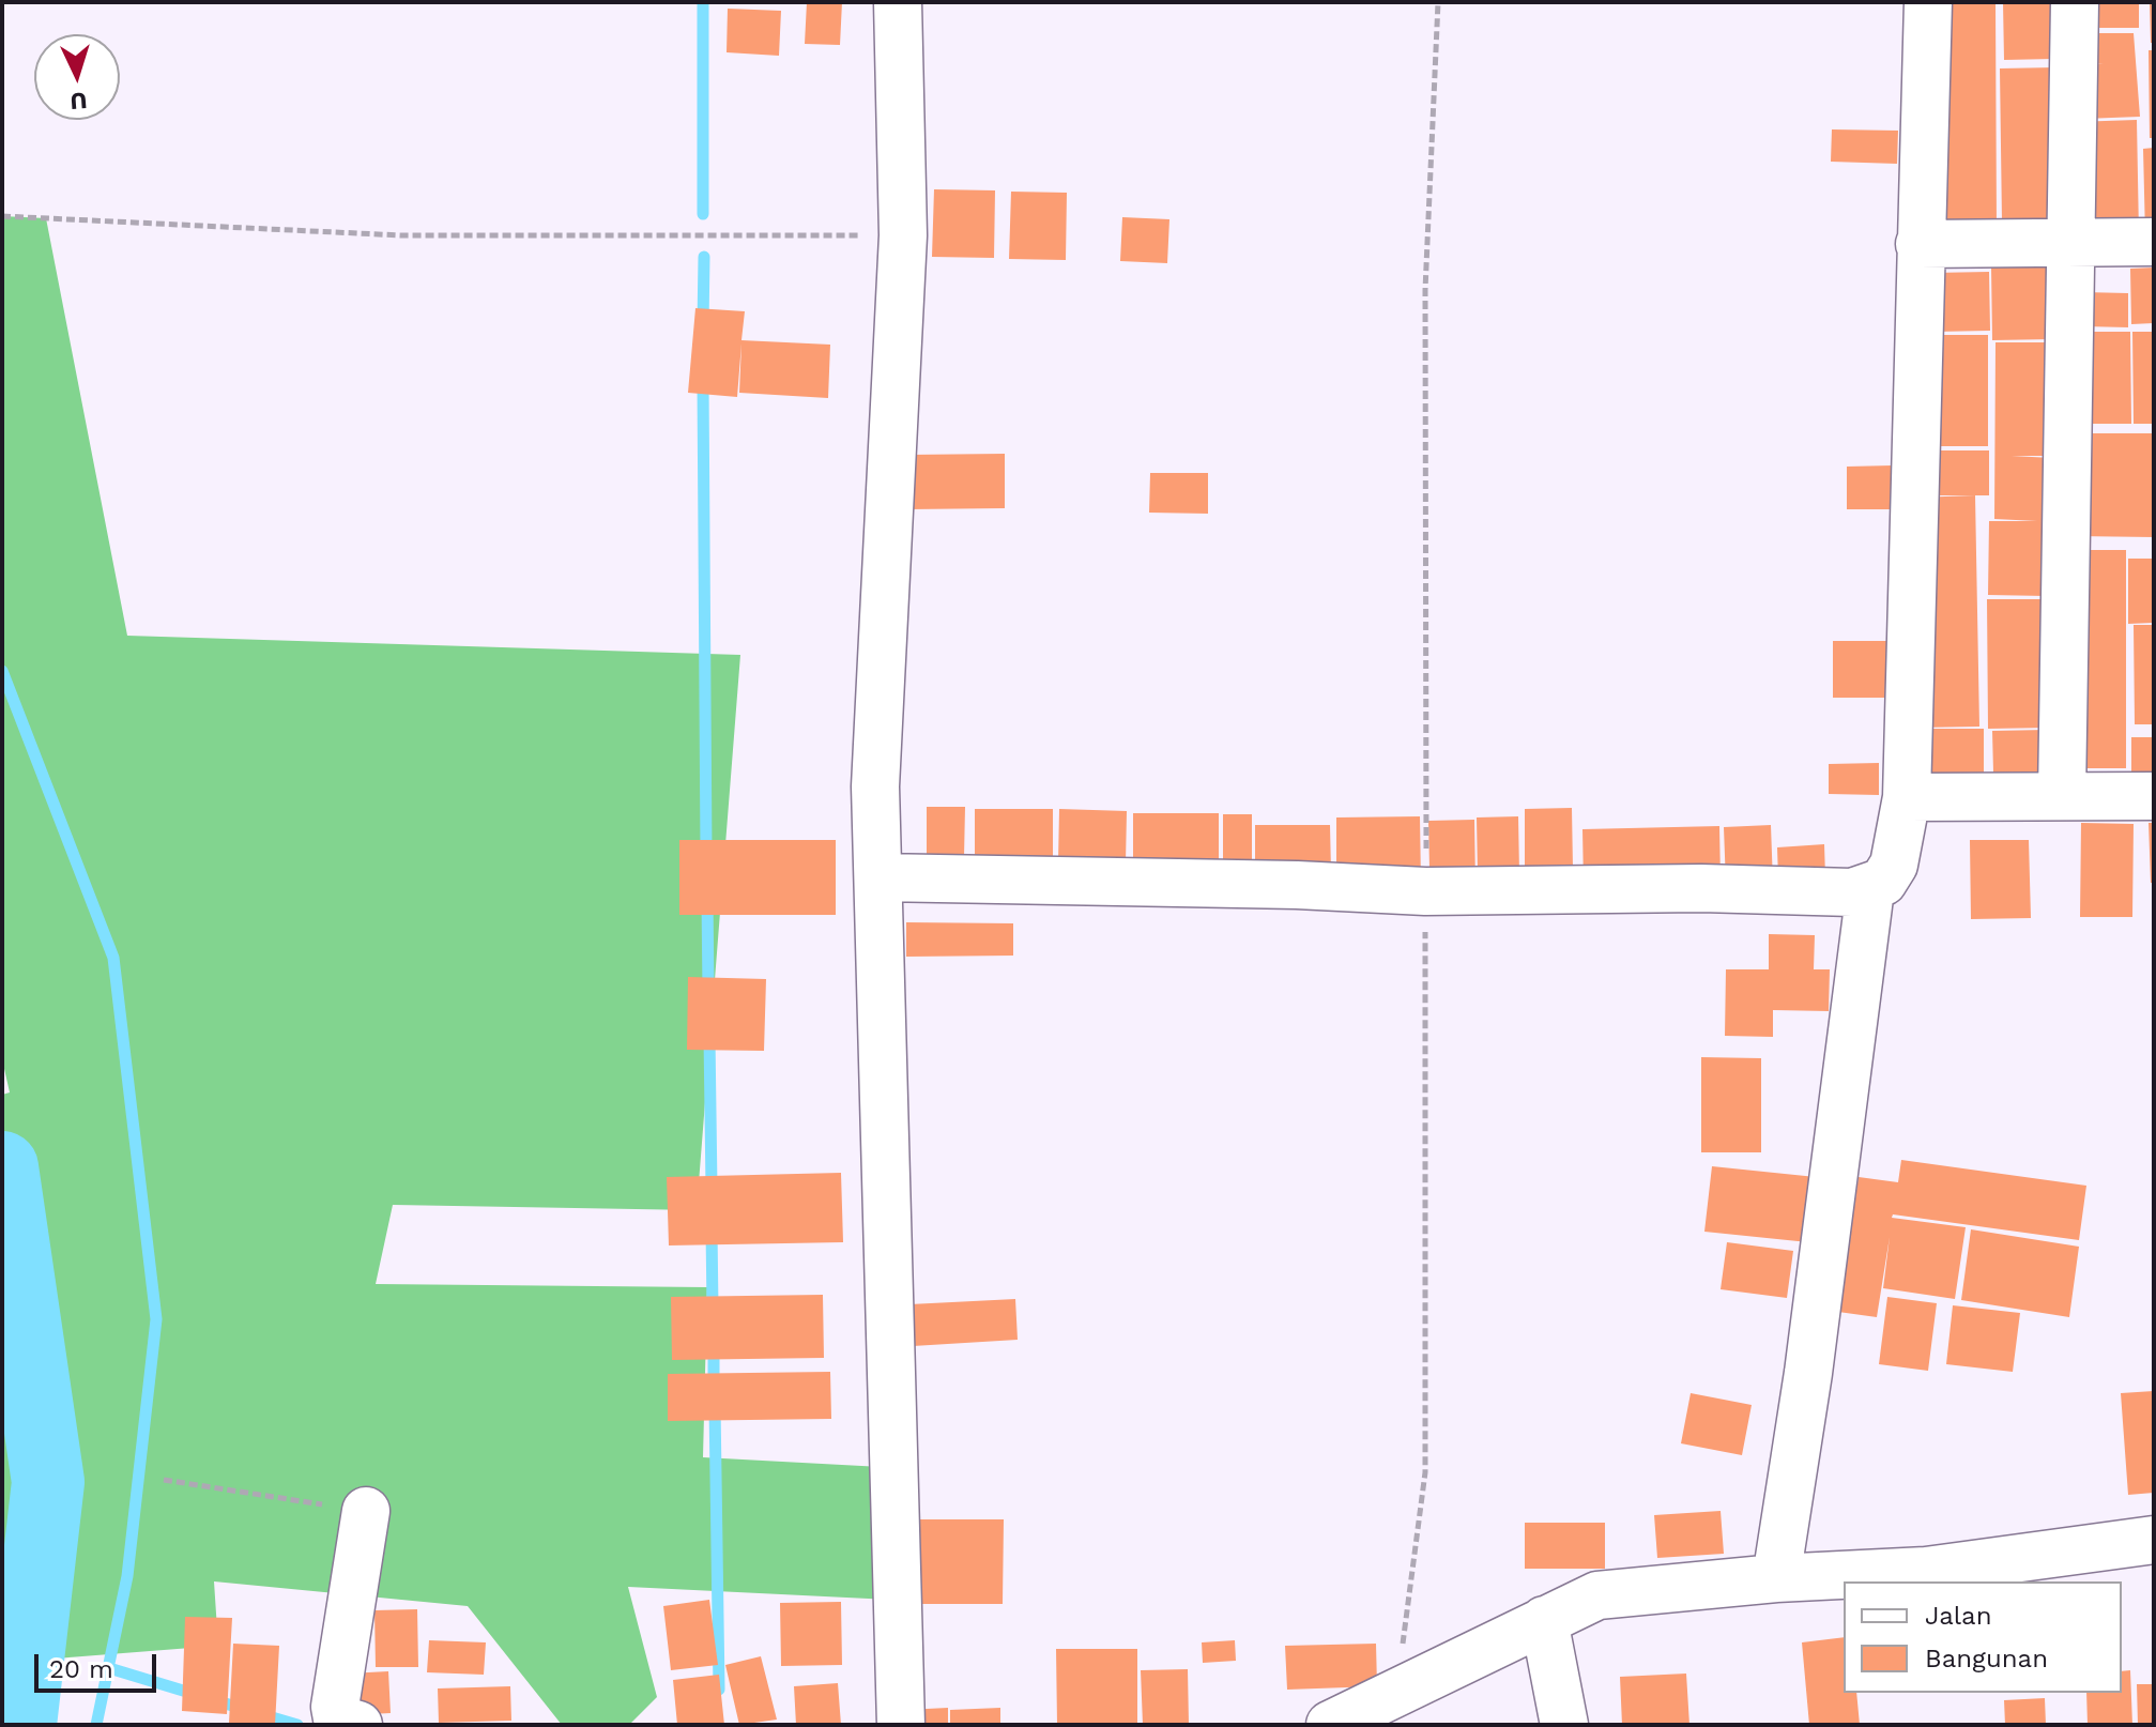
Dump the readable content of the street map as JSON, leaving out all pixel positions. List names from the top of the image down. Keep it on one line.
{"legend":["Jalan","Bangunan"],"scale_bar":"20 m","north":"bottom"}
